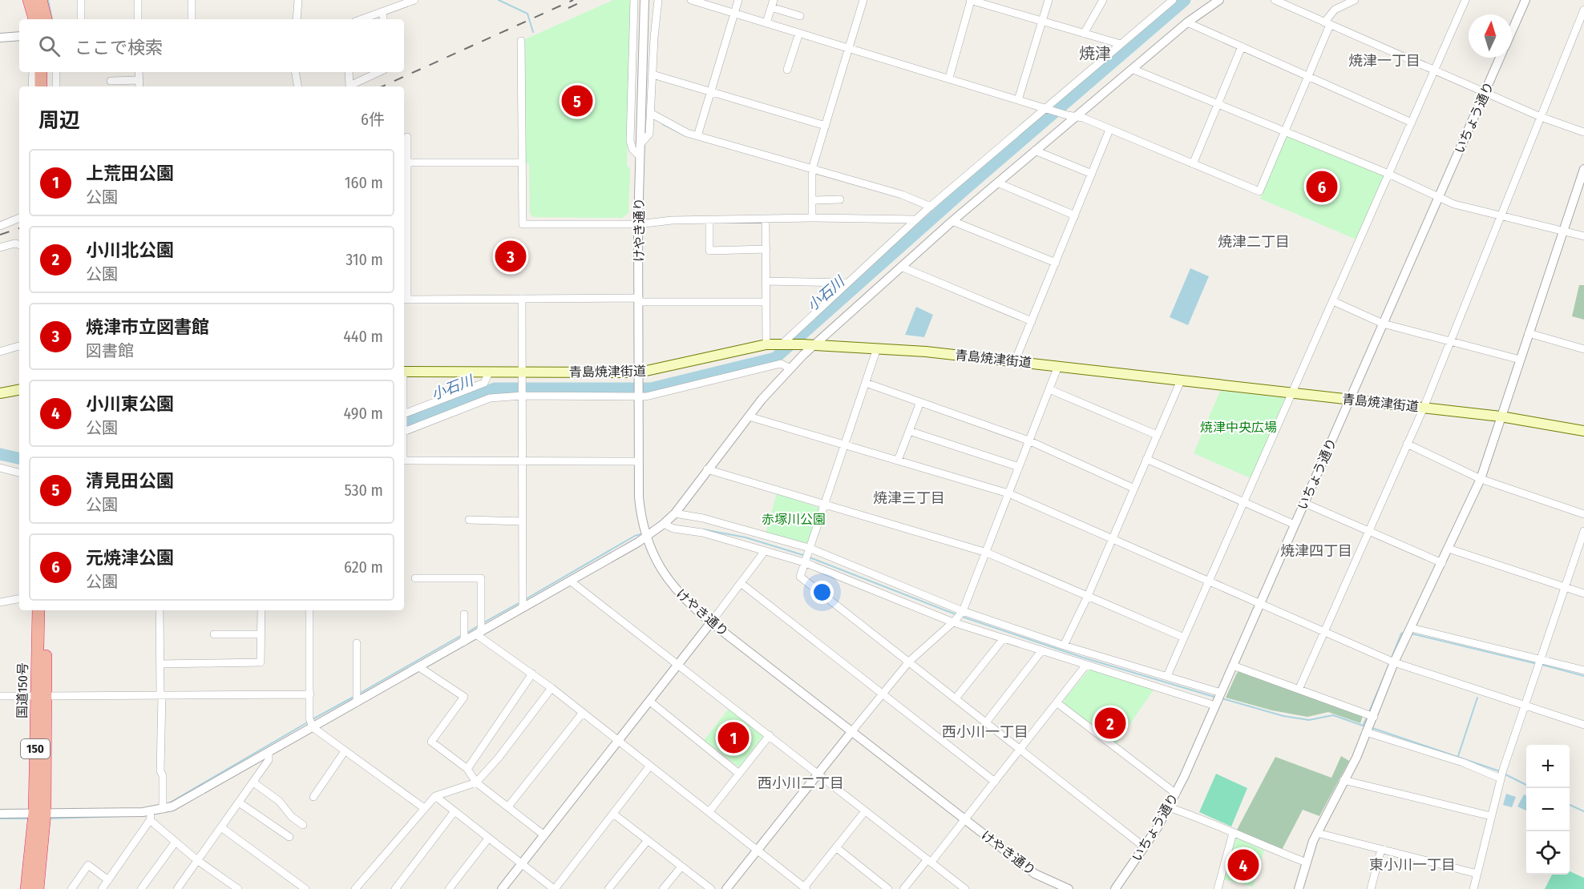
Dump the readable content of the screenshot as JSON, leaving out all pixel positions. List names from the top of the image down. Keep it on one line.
{"streets":{"highway":["国道150号","150"],"main road":["青島焼津街道"],"street":["いちょう通り","けやき通り"]},"crossings":[["いちょう通り","青島焼津街道"],["けやき通り","青島焼津街道"]],"districts":["焼津","焼津一丁目","焼津二丁目","焼津三丁目","焼津四丁目","西小川一丁目","西小川二丁目","東小川一丁目"],"water":["小石川"],"parks":["焼津中央広場","赤塚川公園"],"north":"top","page":{"search":"ここで検索","pins":["5","6","3","2","1","4"],"heading":["周辺","6件"],"list":[{"mark":"1","name":"上荒田公園","note":"公園","value":"160 m"},{"mark":"2","name":"小川北公園","note":"公園","value":"310 m"},{"mark":"3","name":"焼津市立図書館","note":"図書館","value":"440 m"},{"mark":"4","name":"小川東公園","note":"公園","value":"490 m"},{"mark":"5","name":"清見田公園","note":"公園","value":"530 m"},{"mark":"6","name":"元焼津公園","note":"公園","value":"620 m"}],"map_buttons":["+","−"]}}
